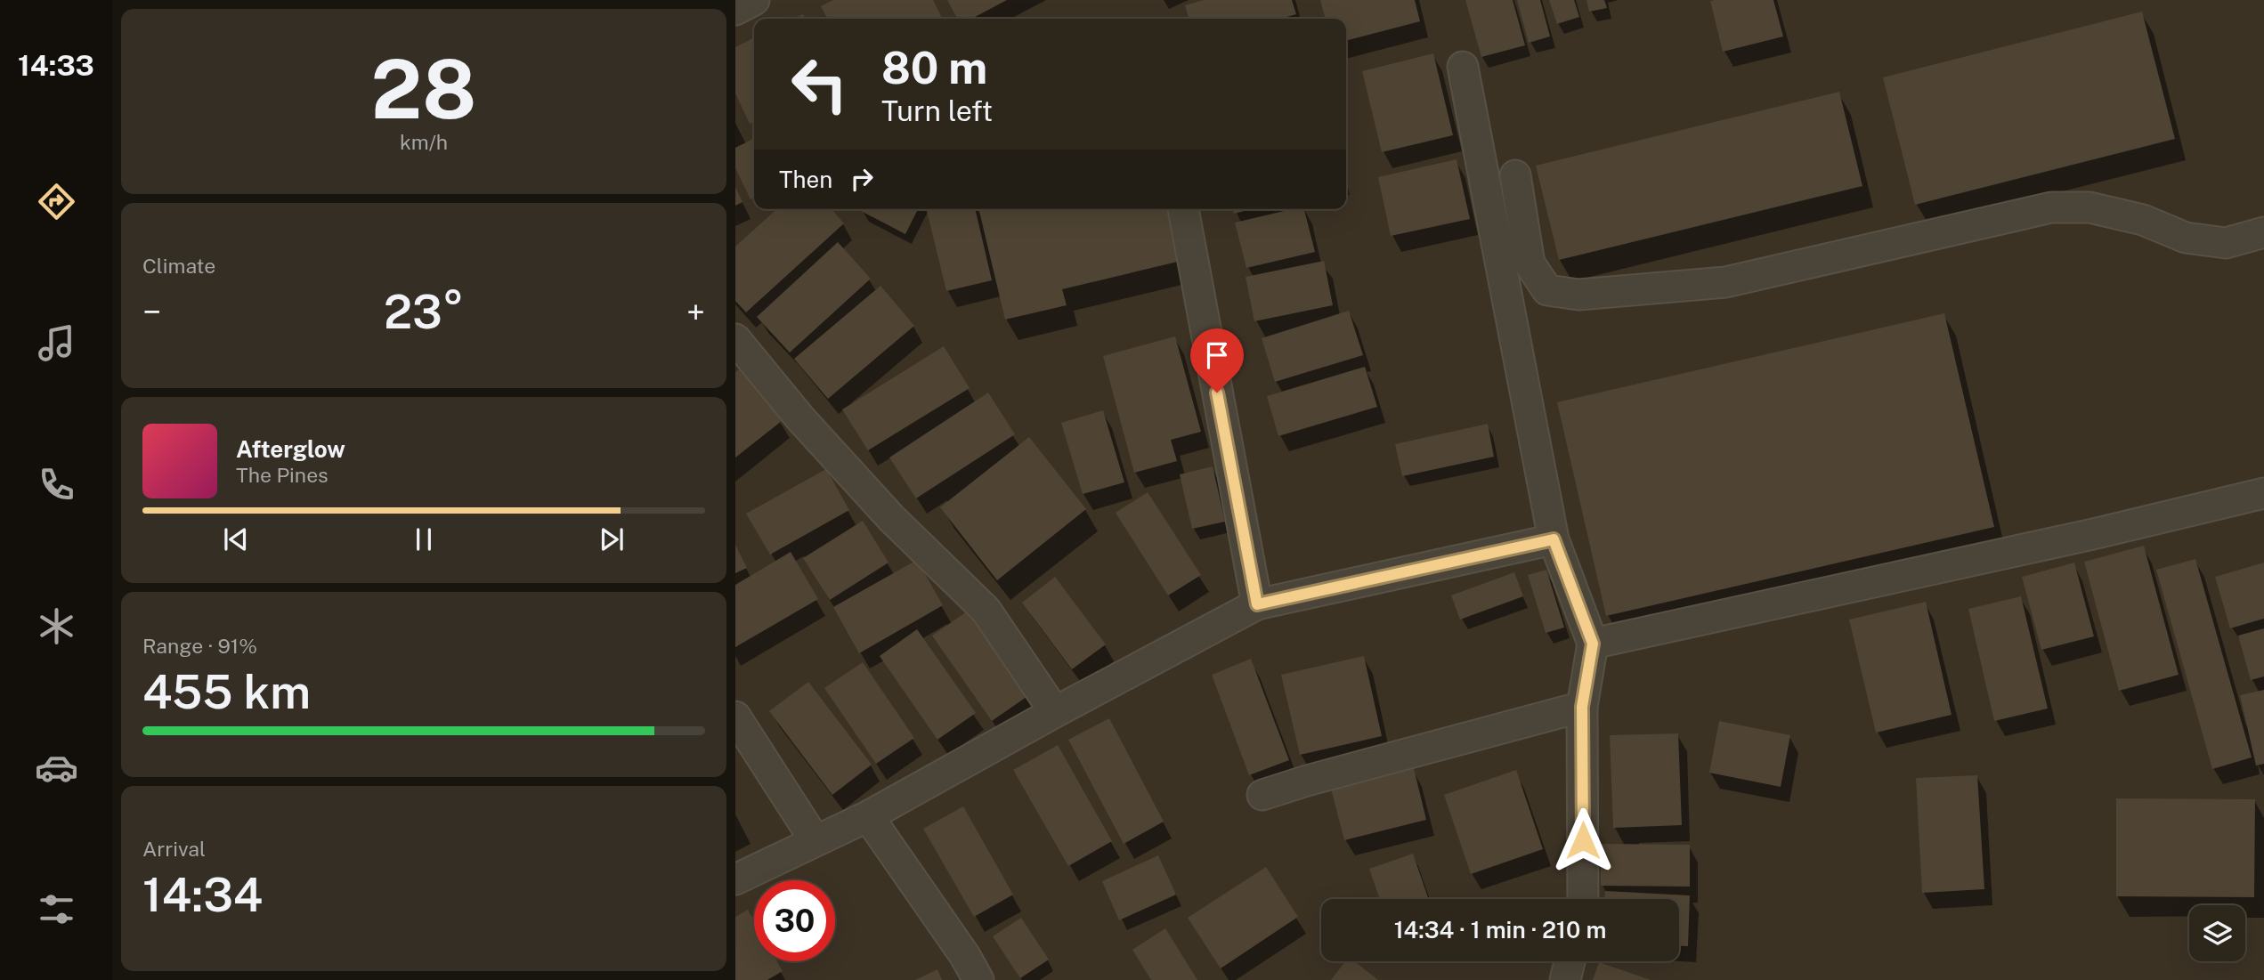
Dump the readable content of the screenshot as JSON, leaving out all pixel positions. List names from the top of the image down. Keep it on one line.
{"page":{"tabs":"14:33","tile":[["28","km/h"],"Climate",["Range · 91%","455 km"],["Arrival","14:34"]],"turn":["80 m","Turn left"],"then":"Then","heat":["−","23°","+"],"song":["Afterglow","The Pines"],"limit":"30","trip":"14:34 · 1 min · 210 m"}}
